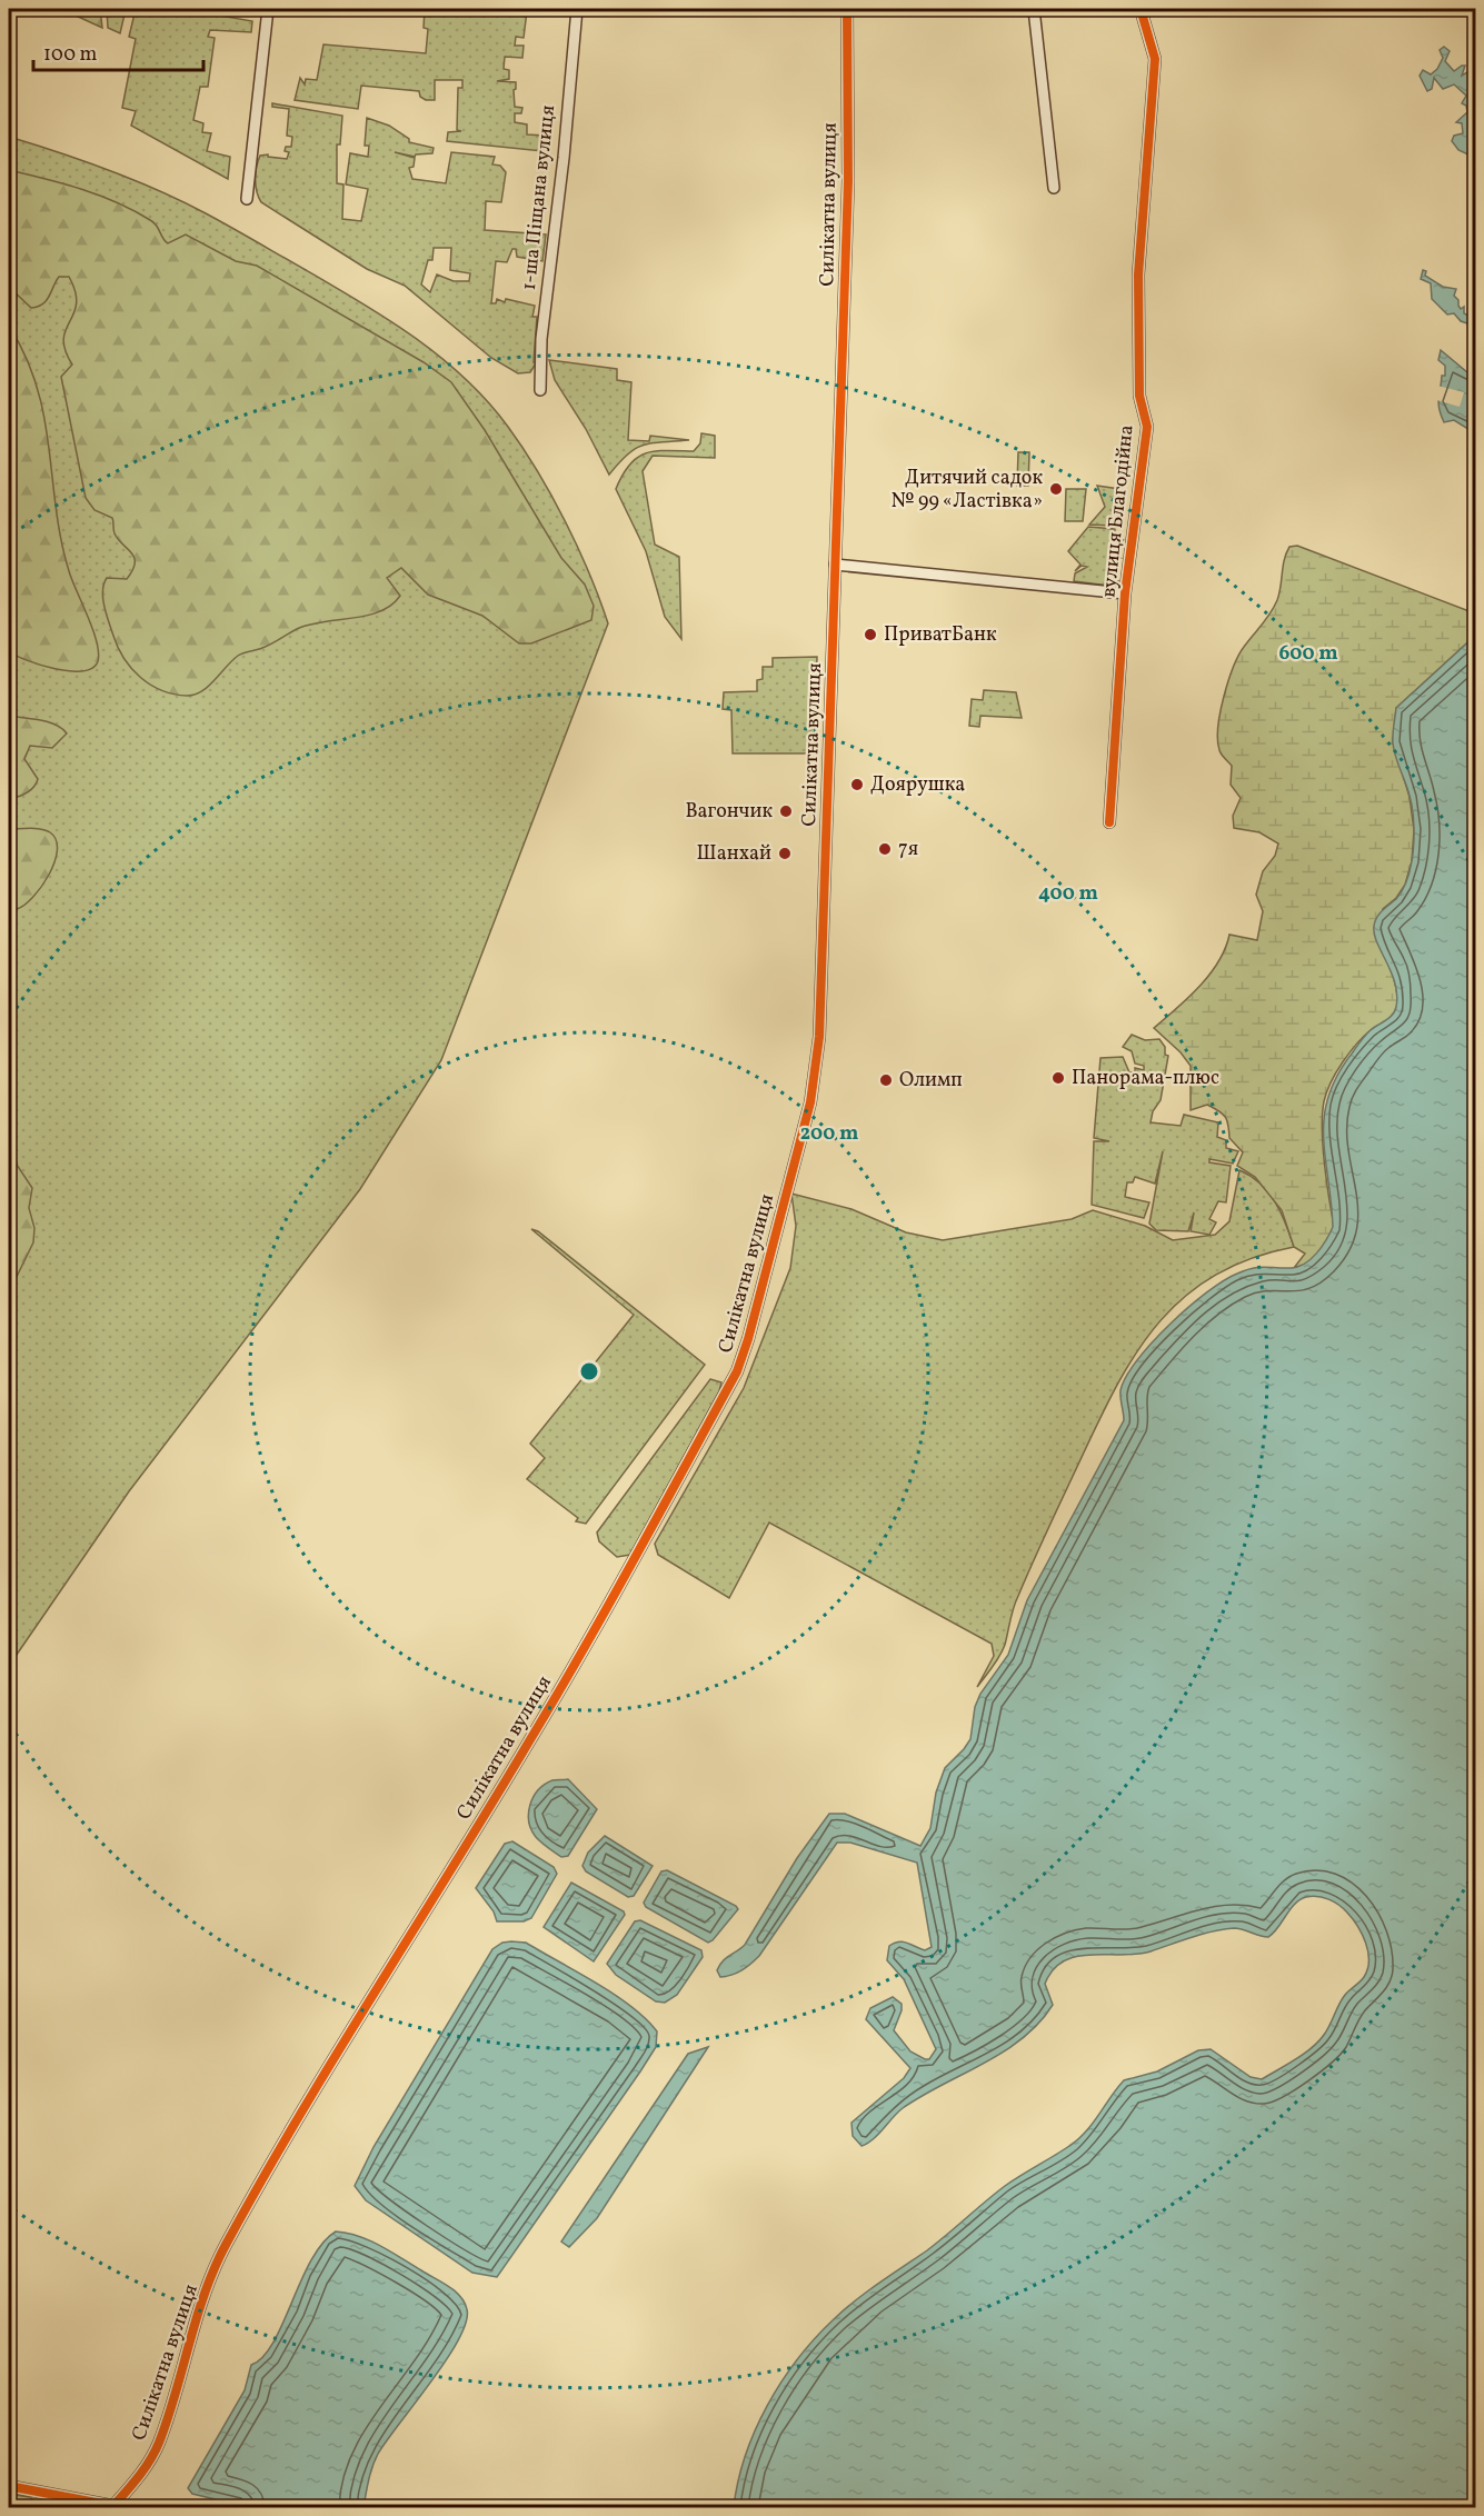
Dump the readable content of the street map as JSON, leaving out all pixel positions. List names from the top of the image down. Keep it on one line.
{"streets":{"street":["1-ша Піщана вулиця","Силікатна вулиця","вулиця Благодійна"]},"places":["Дитячий садок № 99 «Ластівка»","ПриватБанк","Доярушка","Вагончик","7я","Шанхай","Панорама-плюс","Олимп"],"scale_bar":"100 m","rings":["600 m","400 m","200 m"]}
